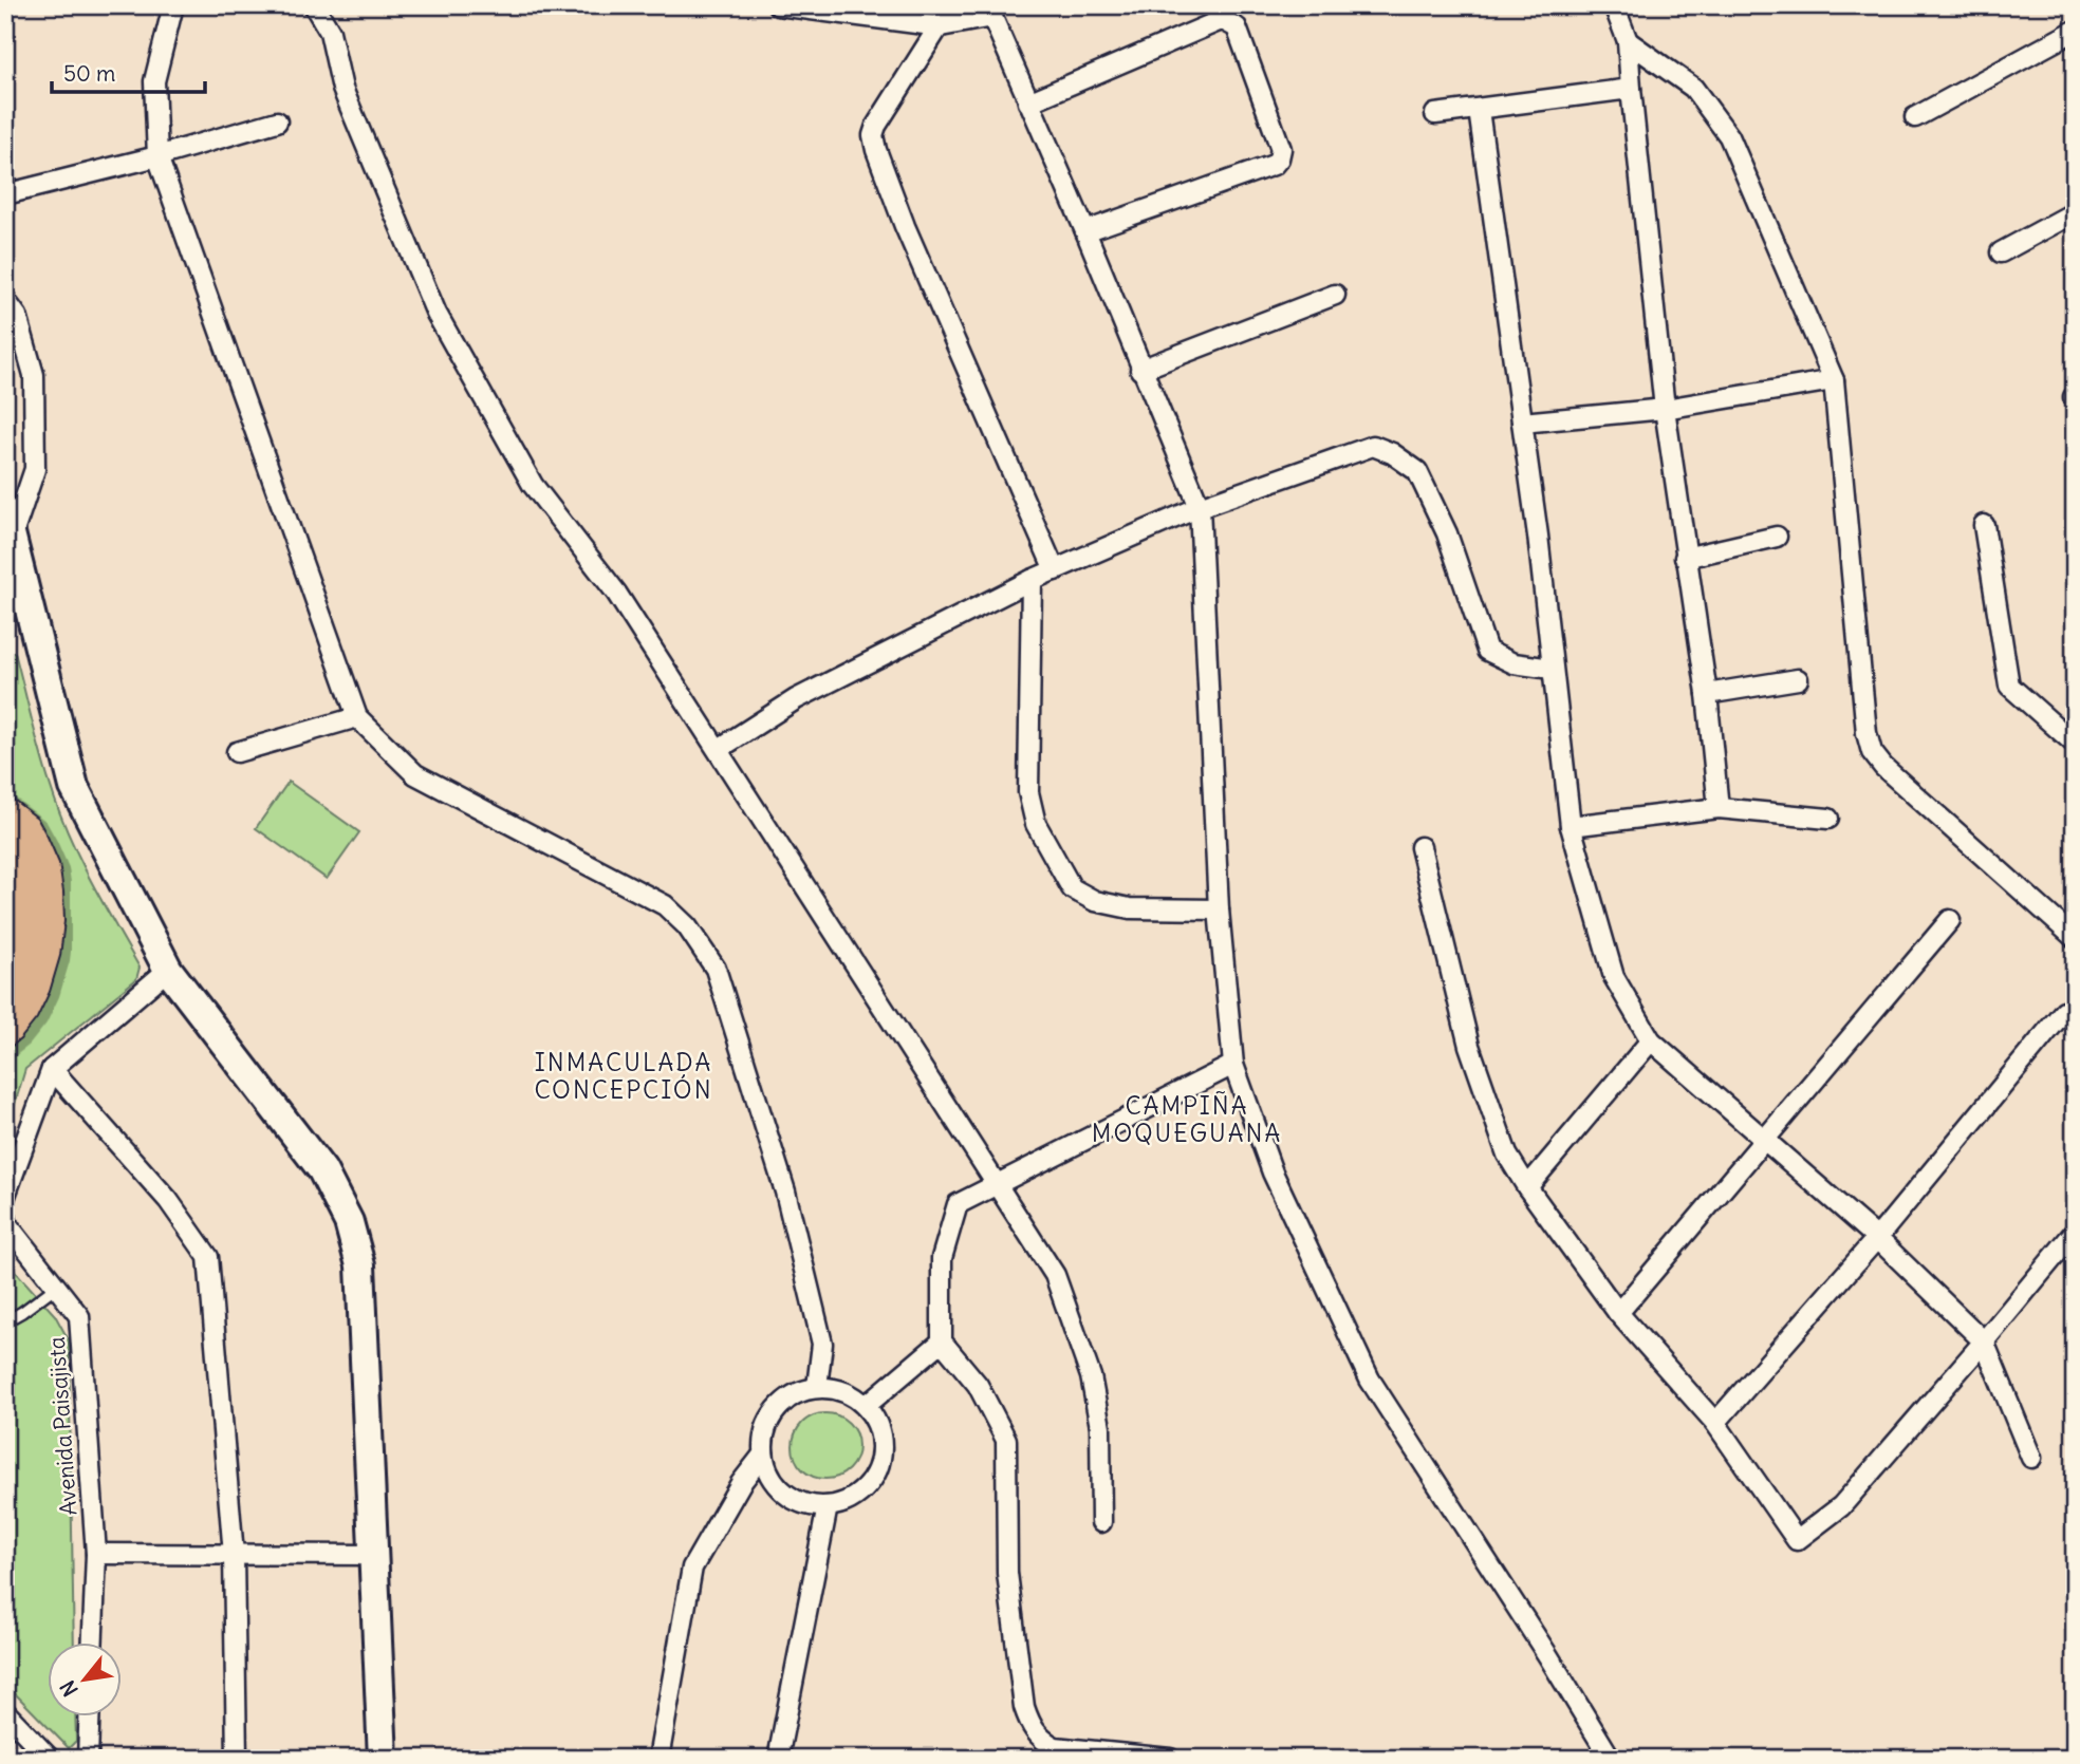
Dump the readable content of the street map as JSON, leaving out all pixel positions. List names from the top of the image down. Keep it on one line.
{"streets":{"street":["Avenida Paisajista"]},"districts":["INMACULADA CONCEPCIÓN","CAMPIÑA MOQUEGUANA"],"scale_bar":"50 m","north":"bottom left"}
